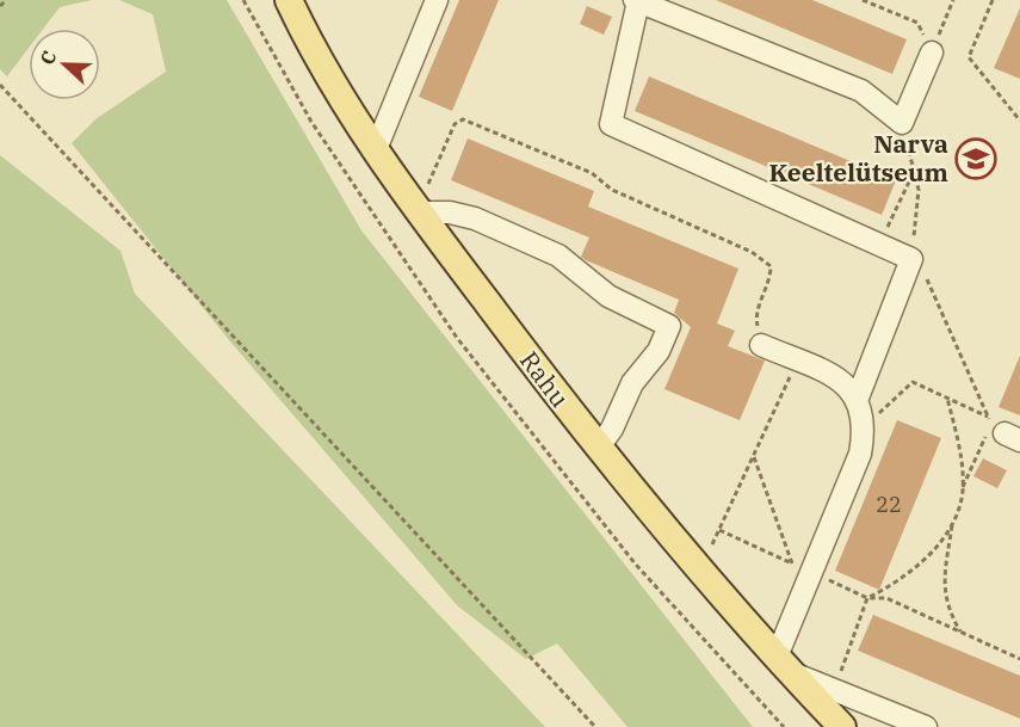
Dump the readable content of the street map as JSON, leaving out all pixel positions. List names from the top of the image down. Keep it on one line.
{"streets":{"main road":["Rahu"]},"places":{"school or university":["Narva Keeltelütseum"]},"house_numbers":["22"],"north":"left"}
